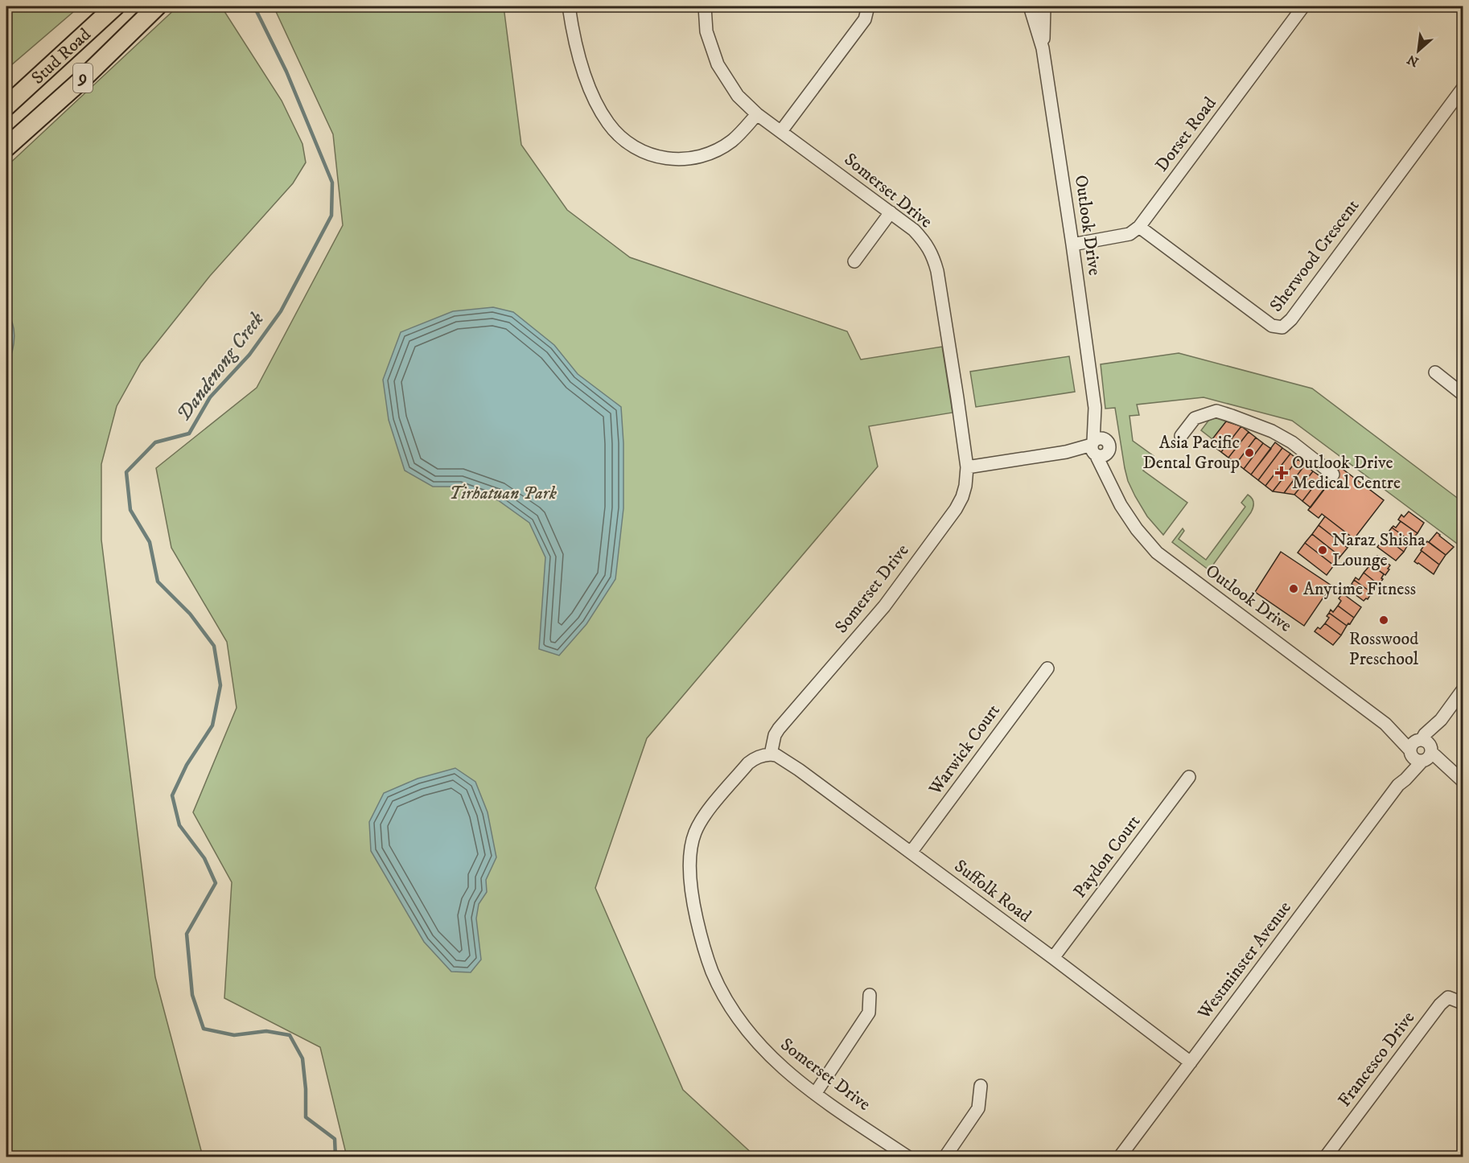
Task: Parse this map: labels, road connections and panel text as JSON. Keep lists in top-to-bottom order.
{
  "streets": {
    "highway": ["Stud Road", "9"],
    "street": [
      "Dorset Road",
      "Somerset Drive",
      "Outlook Drive",
      "Sherwood Crescent",
      "Warwick Court",
      "Paydon Court",
      "Suffolk Road",
      "Westminster Avenue",
      "Francesco Drive"
    ]
  },
  "crossings": [
    ["Dorset Road", "Outlook Drive"],
    ["Dorset Road", "Sherwood Crescent"],
    ["Somerset Drive", "Suffolk Road"],
    ["Outlook Drive", "Westminster Avenue"],
    ["Warwick Court", "Suffolk Road"],
    ["Paydon Court", "Suffolk Road"],
    ["Suffolk Road", "Westminster Avenue"]
  ],
  "water": ["Dandenong Creek"],
  "parks": ["Tirhatuan Park"],
  "places": {
    "other": [
      "Asia Pacific Dental Group",
      "Naraz Shisha Lounge",
      "Anytime Fitness",
      "Rosswood Preschool"
    ],
    "health": ["Outlook Drive Medical Centre"]
  },
  "north": "bottom left"
}
